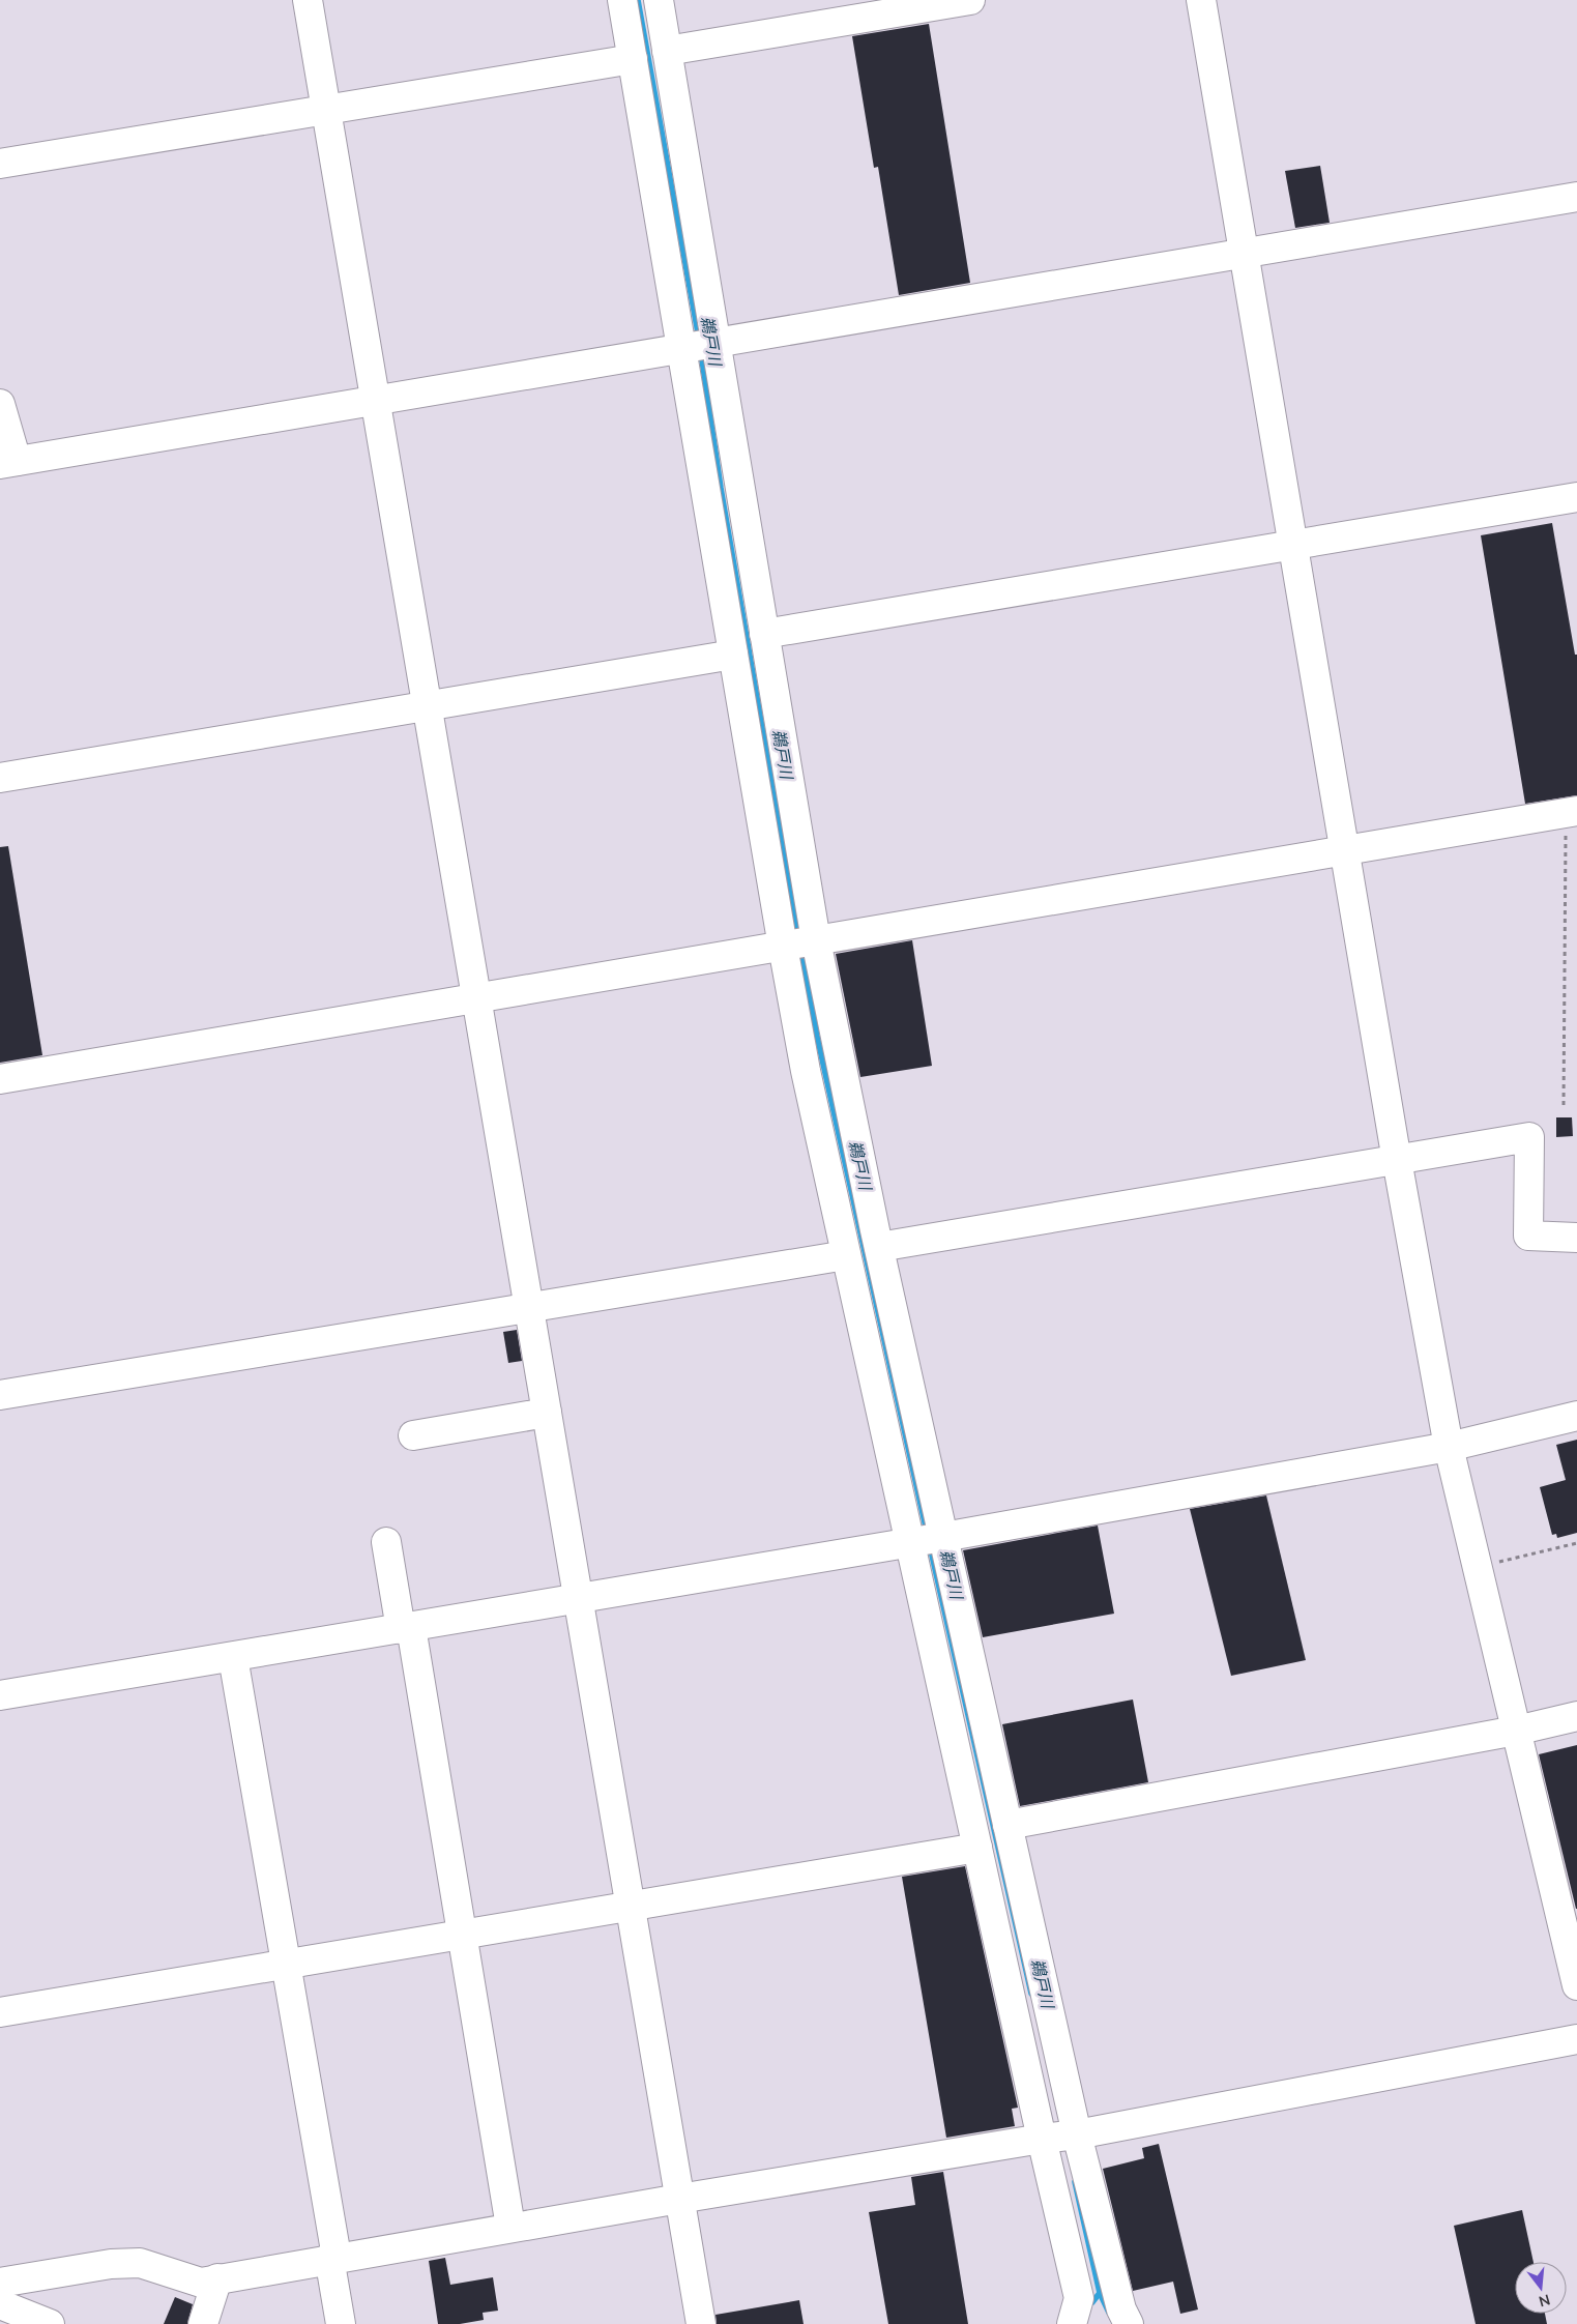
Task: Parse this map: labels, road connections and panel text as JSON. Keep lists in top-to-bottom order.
{
  "water": ["鵜戸川"],
  "north": "bottom"
}
